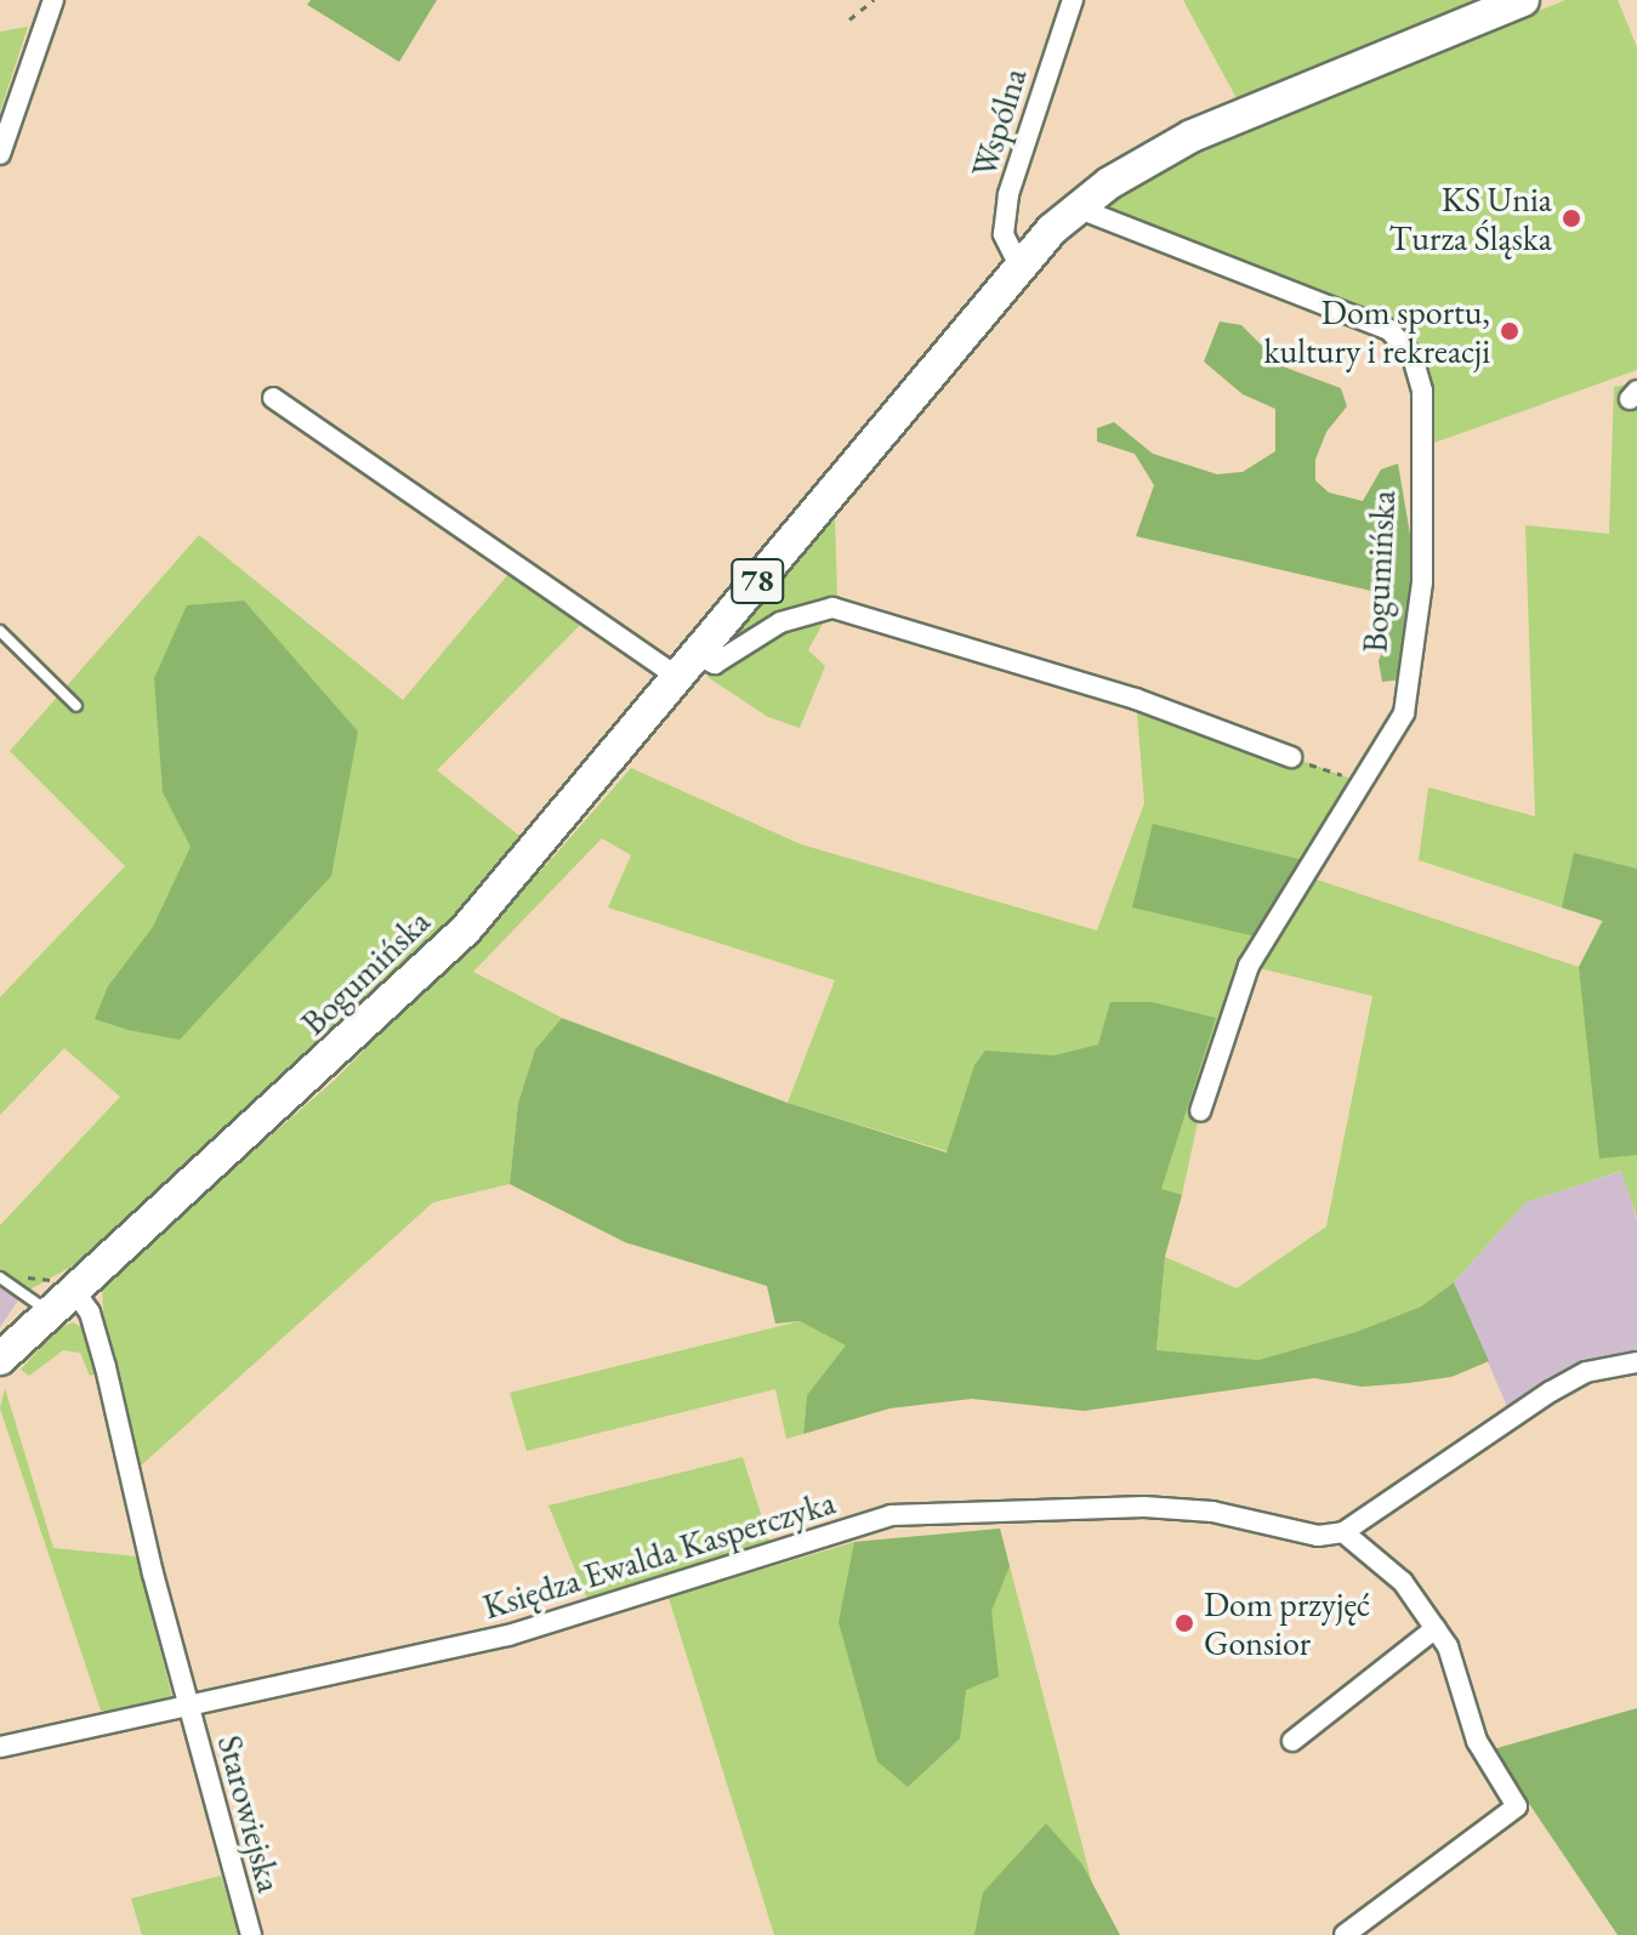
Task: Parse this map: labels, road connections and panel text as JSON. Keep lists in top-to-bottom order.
{
  "streets": {
    "main road": ["Bogumińska", "78"],
    "street": ["Wspólna", "Księdza Ewalda Kasperczyka", "Starowiejska"]
  },
  "crossings": [
    ["Wspólna", "Bogumińska"],
    ["Księdza Ewalda Kasperczyka", "Starowiejska"]
  ],
  "places": ["KS Unia Turza Śląska", "Dom sportu, kultury i rekreacji", "Dom przyjęć Gonsior"]
}
